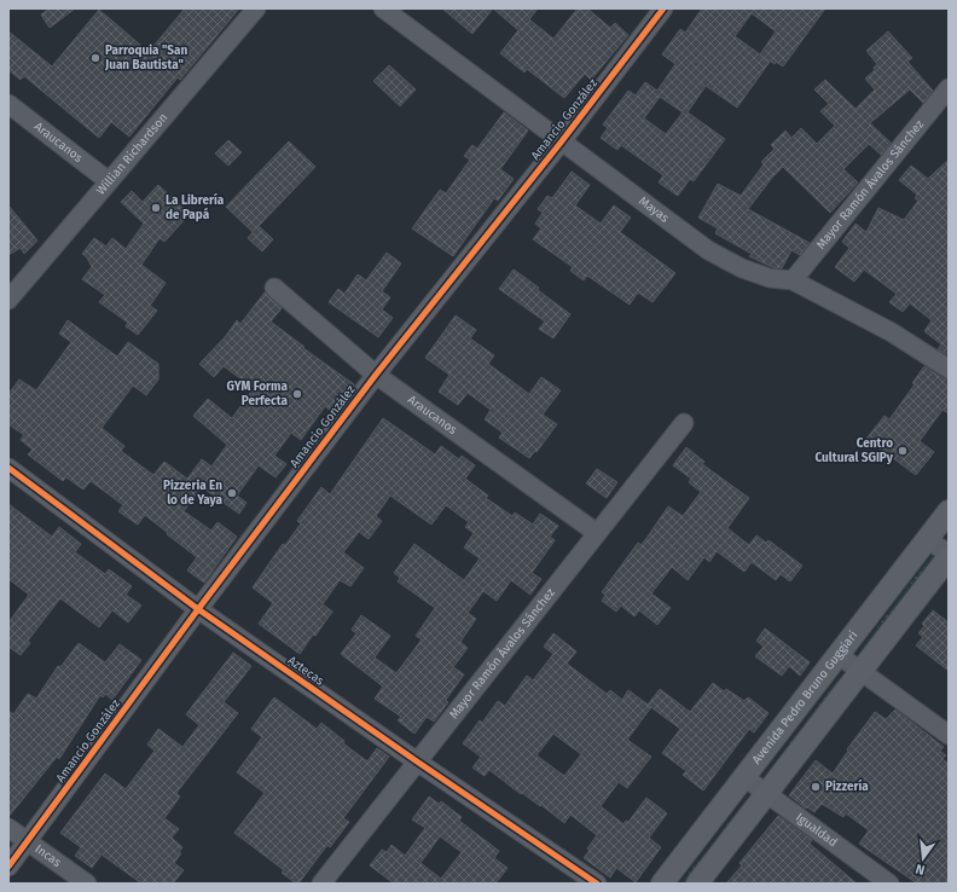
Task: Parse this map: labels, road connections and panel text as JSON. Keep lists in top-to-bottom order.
{
  "streets": {
    "main road": ["Avenida Pedro Bruno Guggiari"],
    "street": [
      "Amancio González",
      "Araucanos",
      "Willian Richardson",
      "Mayor Ramón Ávalos Sánchez",
      "Mayas",
      "Aztecas",
      "Igualdad",
      "Incas"
    ]
  },
  "crossings": [
    ["Amancio González", "Araucanos"],
    ["Amancio González", "Mayas"],
    ["Amancio González", "Aztecas"],
    ["Amancio González", "Incas"],
    ["Araucanos", "Willian Richardson"],
    ["Araucanos", "Mayor Ramón Ávalos Sánchez"],
    ["Mayor Ramón Ávalos Sánchez", "Mayas"],
    ["Mayor Ramón Ávalos Sánchez", "Aztecas"],
    ["Avenida Pedro Bruno Guggiari", "Igualdad"]
  ],
  "places": [
    "Parroquia \"San Juan Bautista\"",
    "La Librería de Papá",
    "GYM Forma Perfecta",
    "Centro Cultural SGIPy",
    "Pizzeria En lo de Yaya",
    "Pizzería"
  ],
  "north": "bottom"
}
